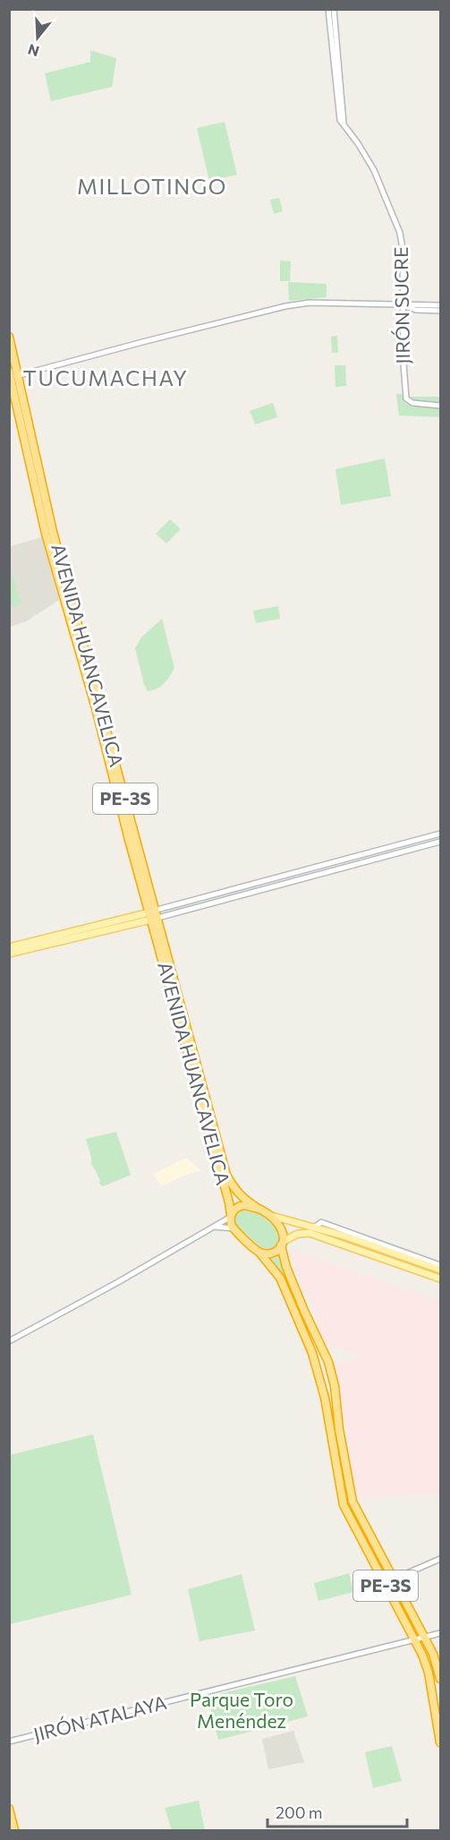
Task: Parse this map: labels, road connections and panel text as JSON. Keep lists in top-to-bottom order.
{
  "streets": {
    "highway": ["AVENIDA HUANCAVELICA", "PE-3S"],
    "street": ["JIRÓN SUCRE", "JIRÓN ATALAYA"]
  },
  "crossings": [
    ["AVENIDA HUANCAVELICA", "PE-3S"],
    ["PE-3S", "JIRÓN ATALAYA"]
  ],
  "districts": ["MILLOTINGO", "TUCUMACHAY"],
  "parks": ["Parque Toro Menéndez"],
  "scale_bar": "200 m",
  "north": "bottom"
}
